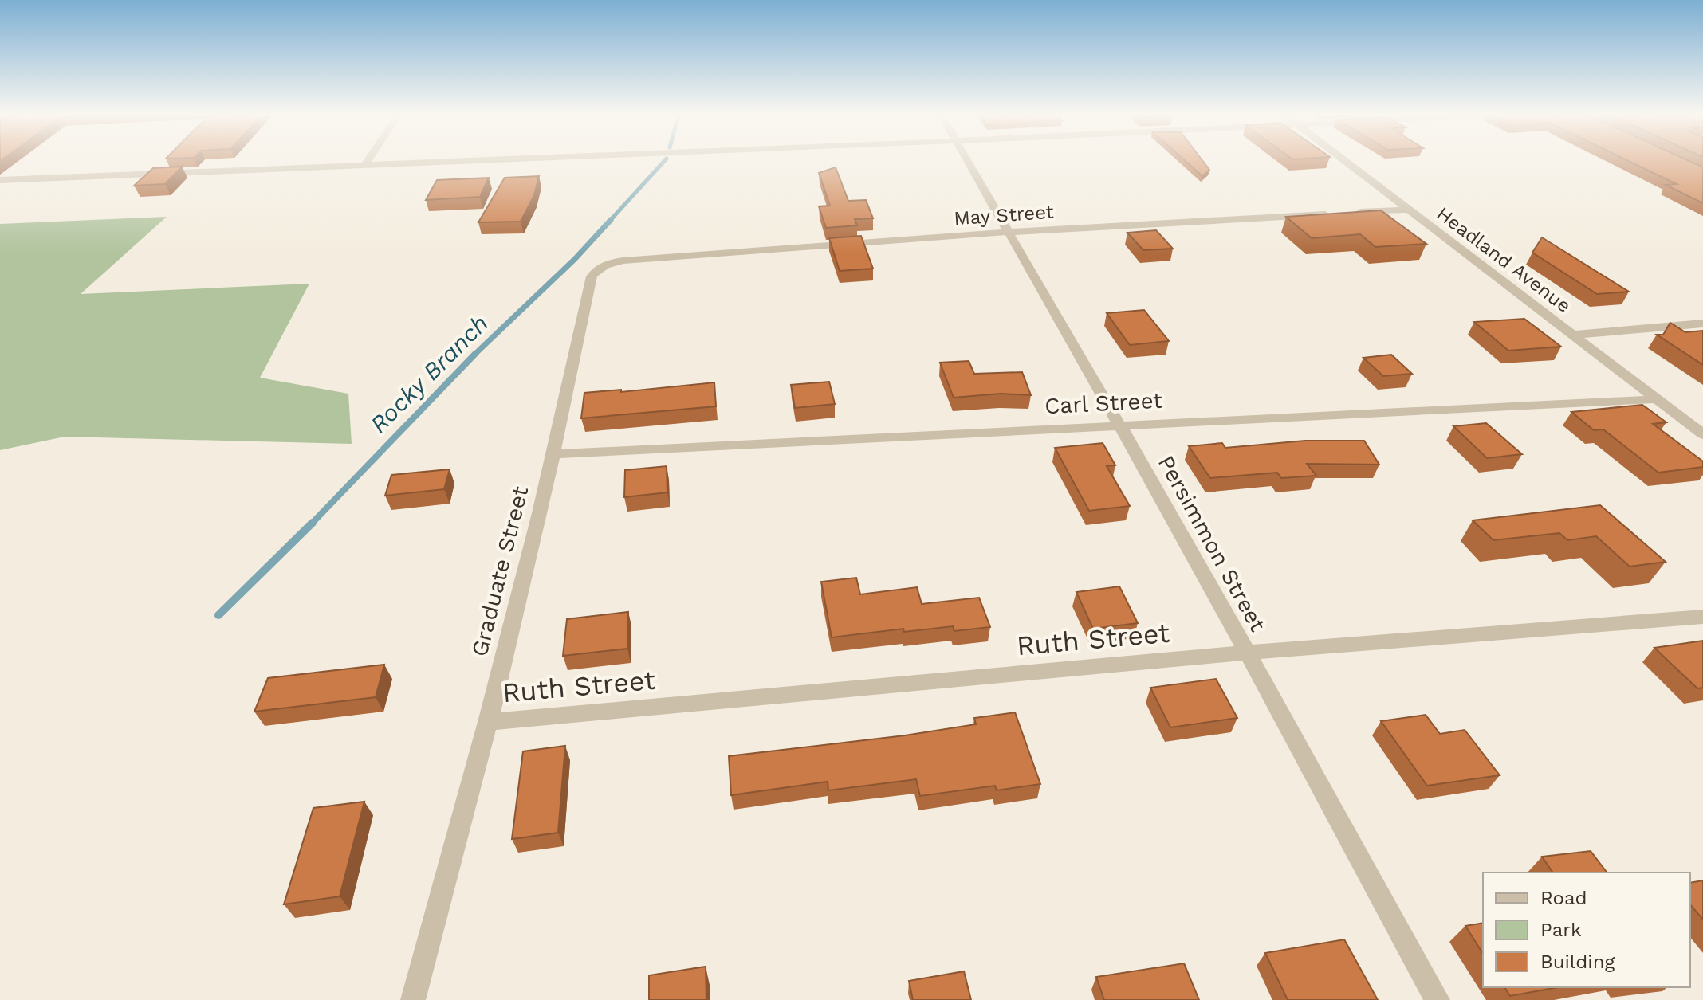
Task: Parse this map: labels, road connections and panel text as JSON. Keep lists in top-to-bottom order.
{
  "streets": {
    "street": [
      "May Street",
      "Headland Avenue",
      "Carl Street",
      "Persimmon Street",
      "Graduate Street",
      "Ruth Street"
    ]
  },
  "crossings": [
    ["May Street", "Persimmon Street"],
    ["May Street", "Graduate Street"],
    ["Headland Avenue", "Carl Street"],
    ["Carl Street", "Persimmon Street"],
    ["Carl Street", "Graduate Street"],
    ["Persimmon Street", "Ruth Street"],
    ["Graduate Street", "Ruth Street"]
  ],
  "water": ["Rocky Branch"],
  "legend": ["Road", "Park", "Building"]
}
